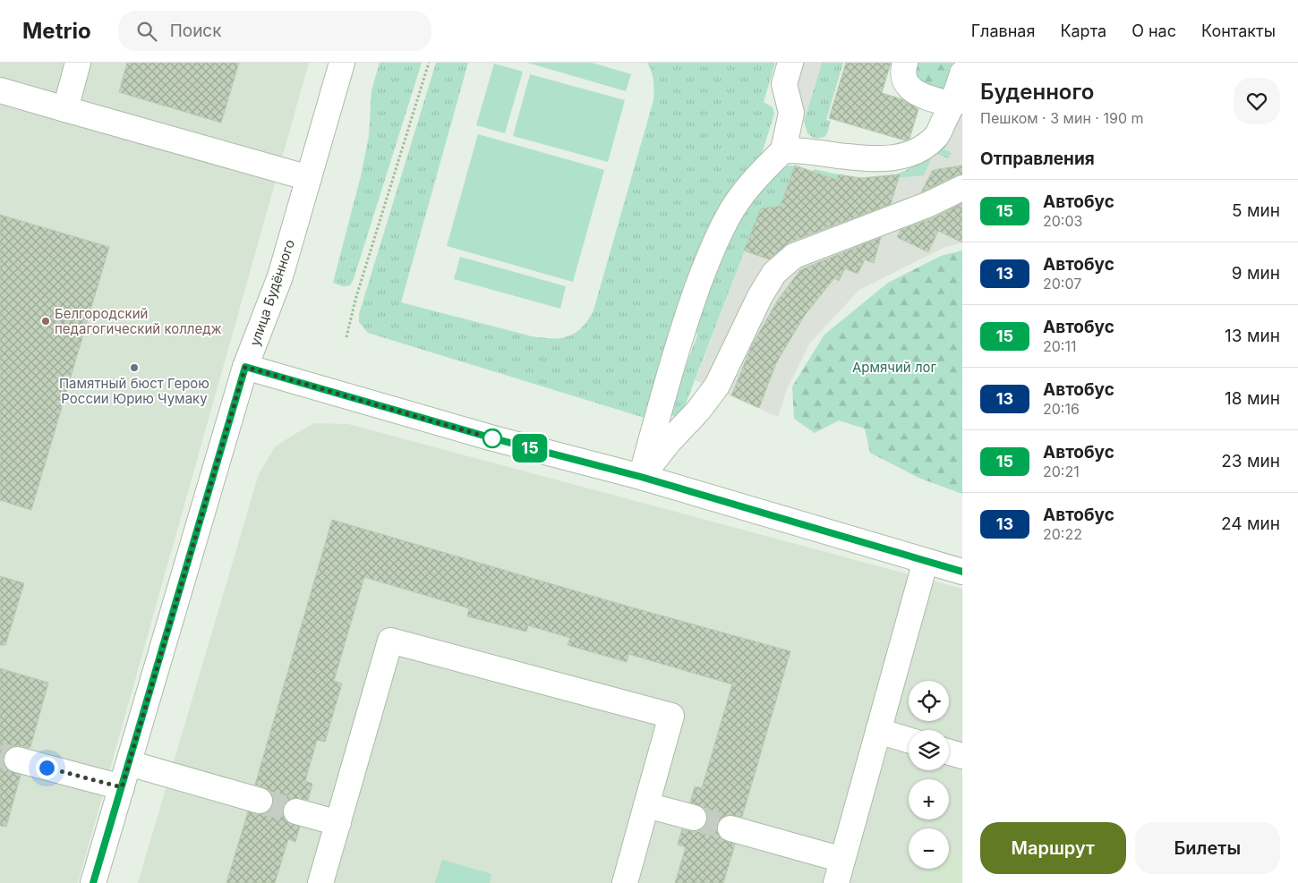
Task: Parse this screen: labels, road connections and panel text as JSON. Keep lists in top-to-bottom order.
{
  "streets": {
    "street": ["улица Будённого"]
  },
  "parks": ["Армячий лог"],
  "places": ["Белгородский педагогический колледж", "Памятный бюст Герою России Юрию Чумаку"],
  "lines": ["bus line 15"],
  "page": {
    "header": "Metrio",
    "search": "Поиск",
    "nav": [
      "Главная",
      "Карта",
      "О нас",
      "Контакты"
    ],
    "on_map": "15",
    "heading": [
      ["Буденного", "Пешком · 3 мин · 190 m"],
      "Отправления"
    ],
    "list": [
      {
        "mark": "15",
        "name": "Автобус",
        "note": "20:03",
        "value": "5 мин"
      },
      {
        "mark": "13",
        "name": "Автобус",
        "note": "20:07",
        "value": "9 мин"
      },
      {
        "mark": "15",
        "name": "Автобус",
        "note": "20:11",
        "value": "13 мин"
      },
      {
        "mark": "13",
        "name": "Автобус",
        "note": "20:16",
        "value": "18 мин"
      },
      {
        "mark": "15",
        "name": "Автобус",
        "note": "20:21",
        "value": "23 мин"
      },
      {
        "mark": "13",
        "name": "Автобус",
        "note": "20:22",
        "value": "24 мин"
      }
    ],
    "map_buttons": ["+", "−"],
    "buttons": ["Маршрут", "Билеты"]
  }
}
